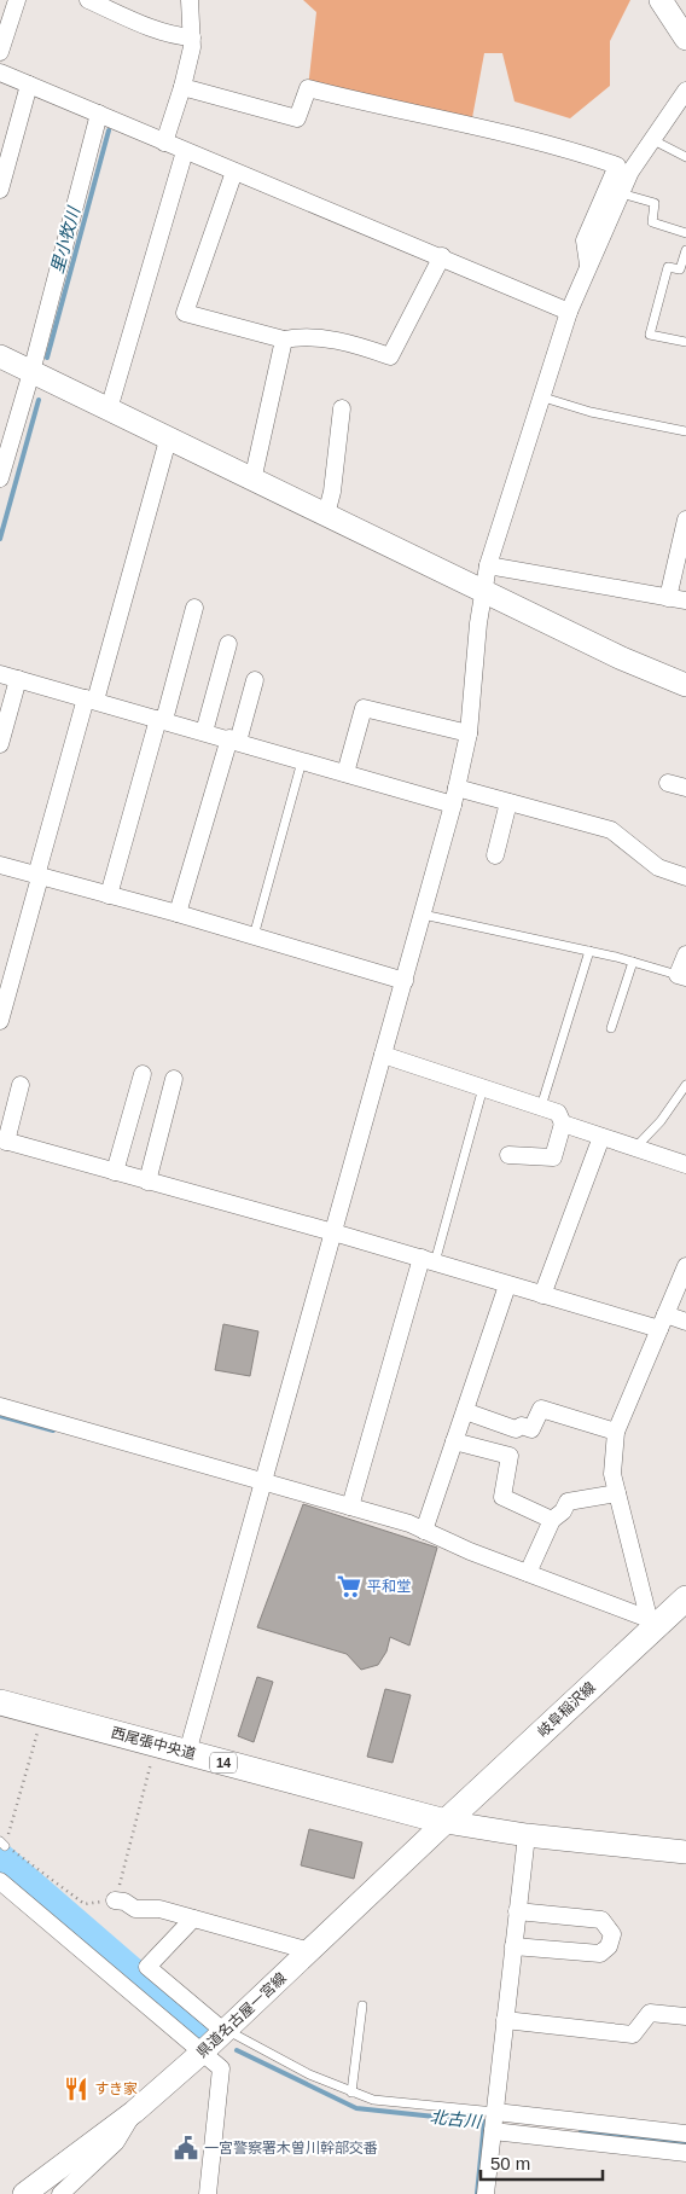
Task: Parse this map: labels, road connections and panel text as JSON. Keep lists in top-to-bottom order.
{
  "streets": {
    "main road": ["岐阜稲沢線", "西尾張中央道", "14"],
    "street": ["県道名古屋一宮線"]
  },
  "crossings": [
    ["岐阜稲沢線", "西尾張中央道"],
    ["岐阜稲沢線", "14"],
    ["岐阜稲沢線", "県道名古屋一宮線"],
    ["西尾張中央道", "14"],
    ["西尾張中央道", "県道名古屋一宮線"],
    ["14", "県道名古屋一宮線"]
  ],
  "water": ["里小牧川", "北古川"],
  "places": {
    "supermarket": ["平和堂"],
    "restaurant": ["すき家"],
    "public building": ["一宮警察署木曽川幹部交番"]
  },
  "scale_bar": "50 m"
}
